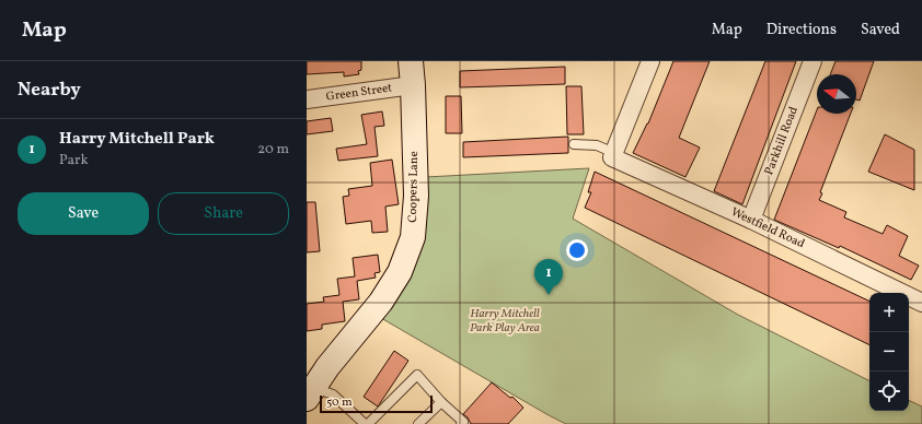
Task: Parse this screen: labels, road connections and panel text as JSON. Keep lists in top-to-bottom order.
{
  "streets": {
    "street": [
      "Green Street",
      "Parkhill Road",
      "Coopers Lane",
      "Westfield Road"
    ]
  },
  "crossings": [
    ["Green Street", "Coopers Lane"],
    ["Parkhill Road", "Westfield Road"]
  ],
  "parks": ["Harry Mitchell Park Play Area"],
  "scale_bar": "50 m",
  "north": "left",
  "page": {
    "header": "Map",
    "nav": ["Map", "Directions", "Saved"],
    "heading": "Nearby",
    "list": [
      {
        "mark": "1",
        "name": "Harry Mitchell Park",
        "note": "Park",
        "value": "20 m"
      }
    ],
    "buttons": ["Save", "Share"],
    "pins": "1",
    "map_buttons": ["+", "−"],
    "scale": "50 m"
  }
}
